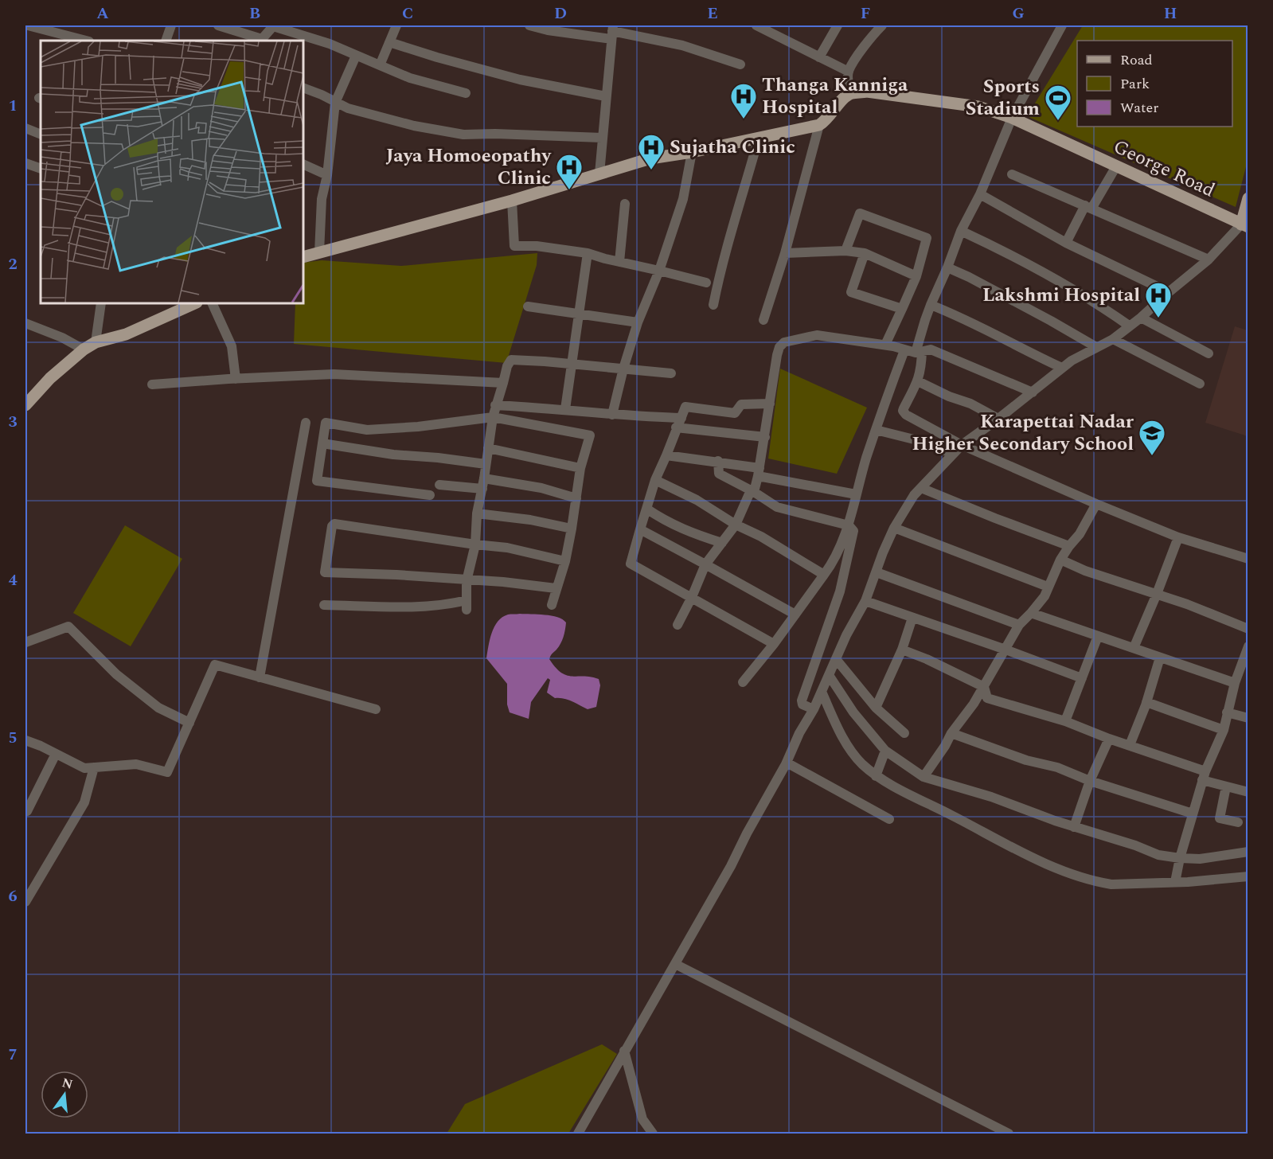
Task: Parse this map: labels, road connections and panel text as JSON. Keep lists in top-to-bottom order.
{
  "streets": {
    "main road": ["George Road"]
  },
  "places": {
    "hospital": [
      "Thanga Kanniga Hospital",
      "Sujatha Clinic",
      "Jaya Homoeopathy Clinic",
      "Lakshmi Hospital"
    ],
    "sports": ["Sports Stadium"],
    "school or university": ["Karapettai Nadar Higher Secondary School"]
  },
  "legend": ["Road", "Park", "Water"],
  "north": "top",
  "grid": {
    "columns": [
      "A",
      "B",
      "C",
      "D",
      "E",
      "F",
      "G",
      "H"
    ],
    "rows": [
      "1",
      "2",
      "3",
      "4",
      "5",
      "6",
      "7"
    ]
  }
}
